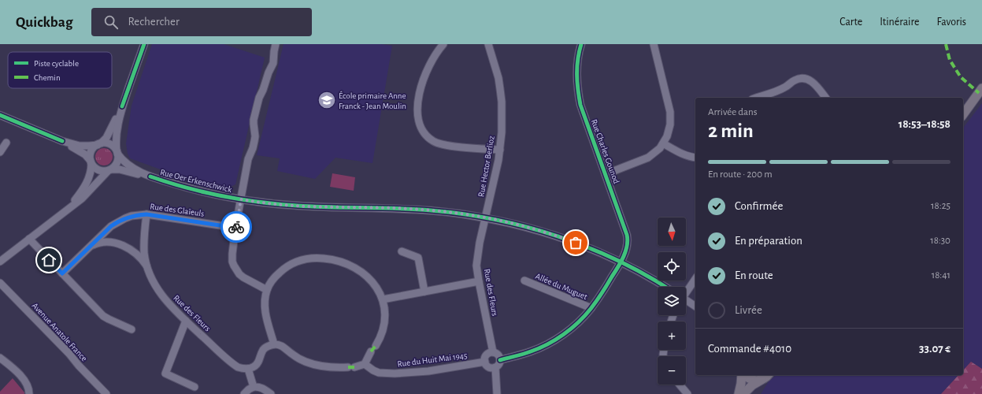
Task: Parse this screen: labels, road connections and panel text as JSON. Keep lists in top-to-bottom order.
{
  "streets": {
    "street": [
      "Rue Charles Gounod",
      "Rue Hector Berlioz",
      "Rue Oer Erkenschwick",
      "Rue des Glaïeuls",
      "Allée du Muguet",
      "Rue des Fleurs",
      "Avenue Anatole France",
      "Rue du Huit Mai 1945"
    ]
  },
  "crossings": [
    ["Rue Charles Gounod", "Rue Oer Erkenschwick"],
    ["Rue Charles Gounod", "Allée du Muguet"],
    ["Rue Charles Gounod", "Rue des Fleurs"],
    ["Rue Charles Gounod", "Rue du Huit Mai 1945"],
    ["Rue Hector Berlioz", "Rue Oer Erkenschwick"],
    ["Rue Hector Berlioz", "Rue des Fleurs"],
    ["Rue Oer Erkenschwick", "Rue des Fleurs"],
    ["Rue des Glaïeuls", "Rue des Fleurs"],
    ["Rue des Fleurs", "Rue du Huit Mai 1945"]
  ],
  "places": {
    "school or university": ["École primaire Anne Franck - Jean Moulin"]
  },
  "legend": ["Piste cyclable", "Chemin"],
  "north": "bottom",
  "page": {
    "header": "Quickbag",
    "search": "Rechercher",
    "nav": ["Carte", "Itinéraire", "Favoris"],
    "heading": ["2 min", "Arrivée dans", "18:53–18:58"],
    "panel": ["Commande #4010", "33.07 €"],
    "bar": "En route · 200 m",
    "list": [
      ["Confirmée", "18:25"],
      ["En préparation", "18:30"],
      ["En route", "18:41"],
      "Livrée"
    ],
    "map_buttons": ["+", "−"]
  }
}
